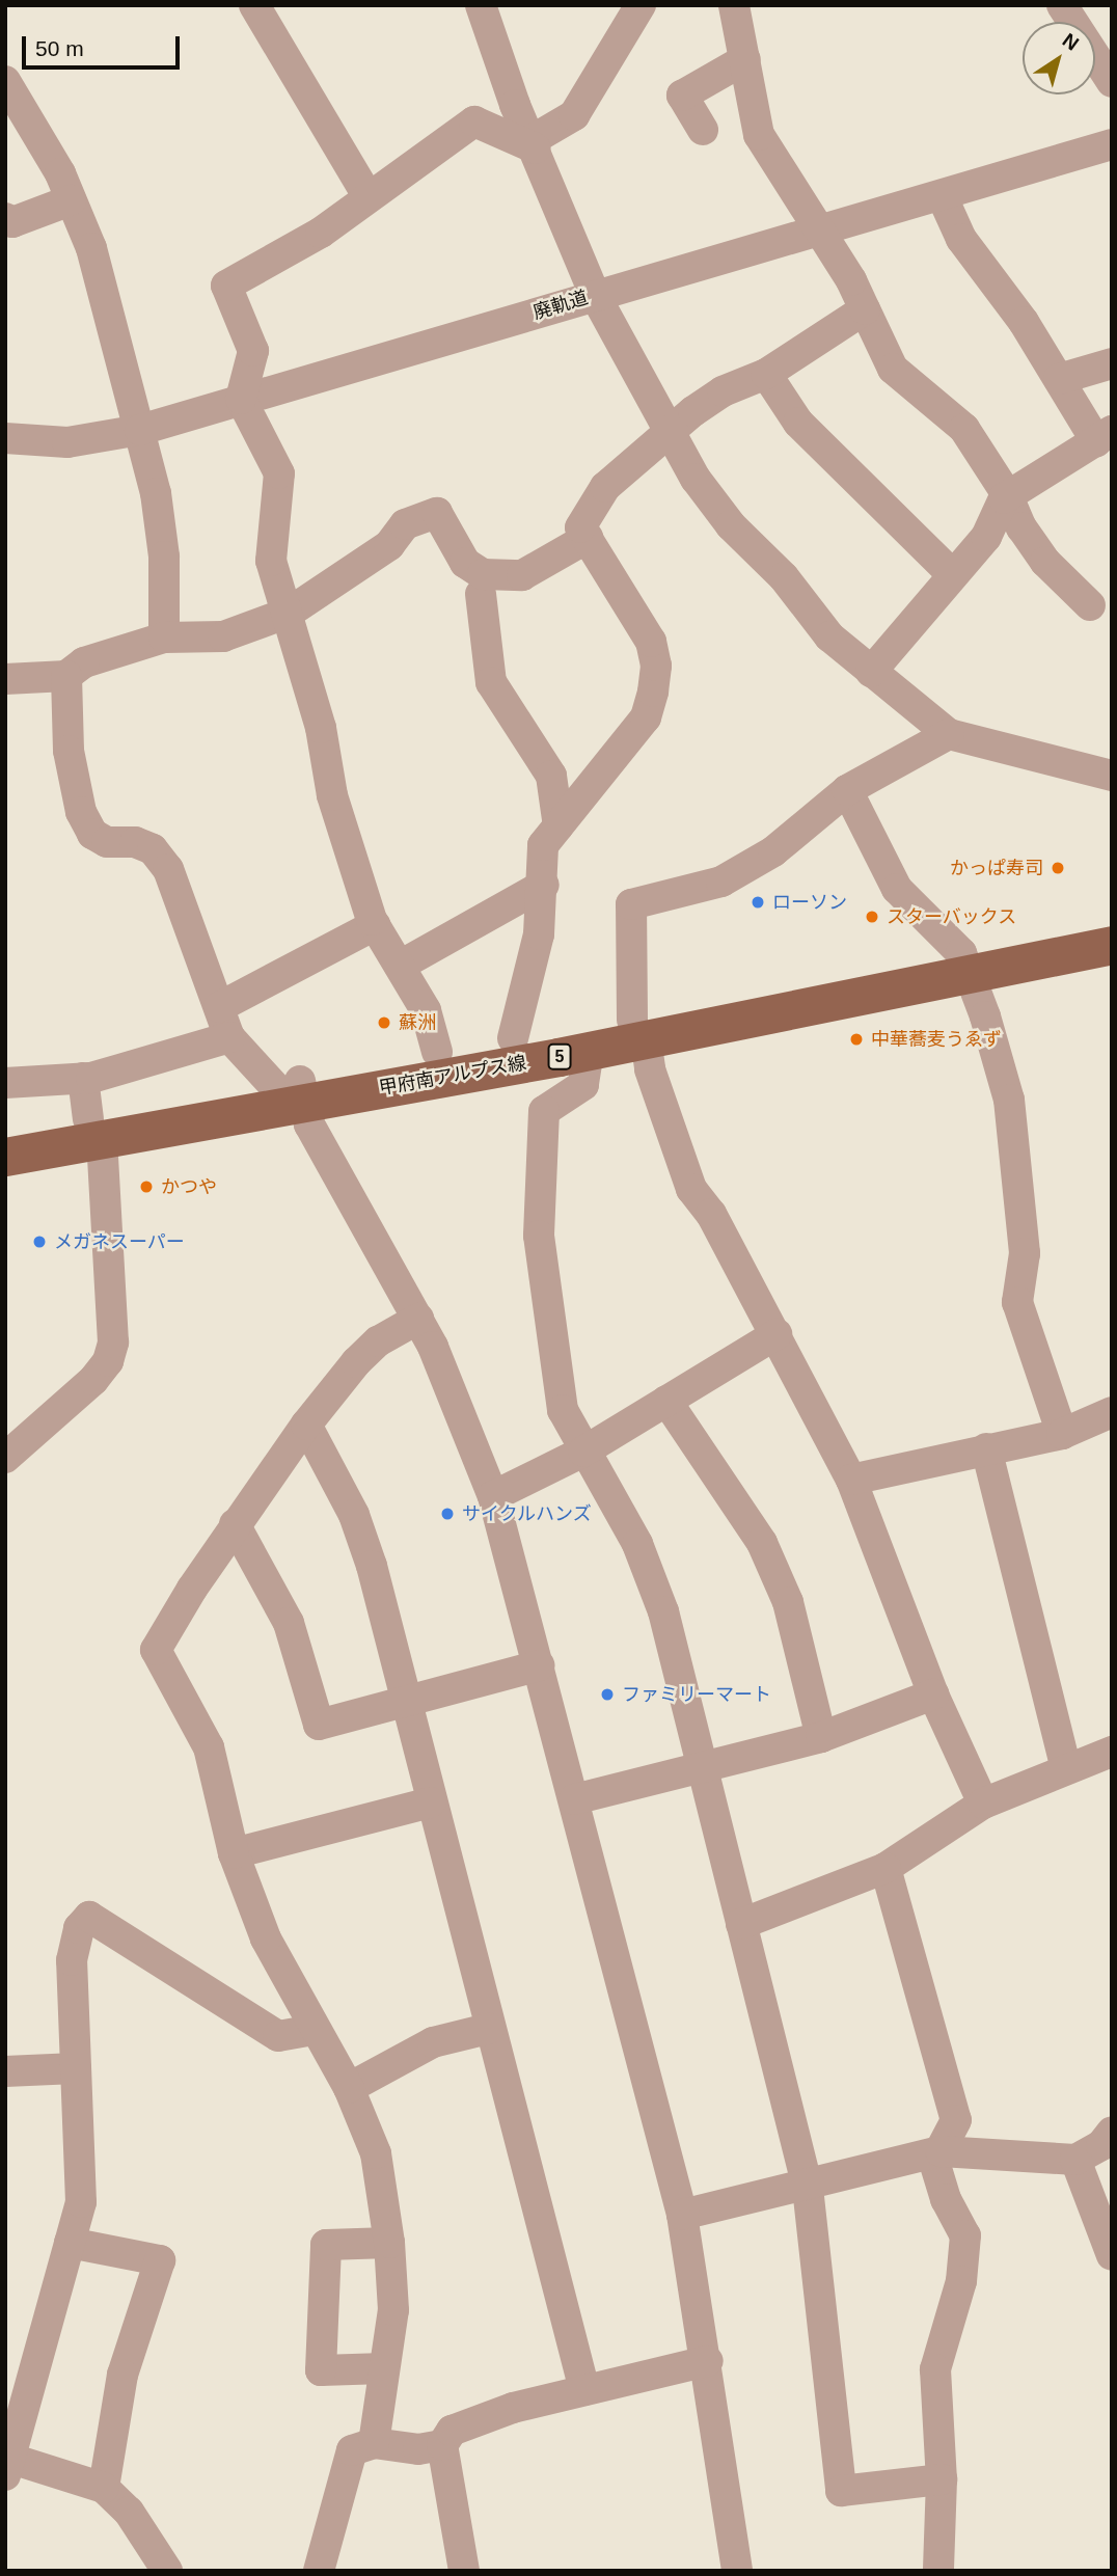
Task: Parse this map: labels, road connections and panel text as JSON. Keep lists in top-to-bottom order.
{
  "streets": {
    "main road": ["5", "甲府南アルプス線"],
    "street": ["廃軌道"]
  },
  "places": [
    "かっぱ寿司",
    "ローソン",
    "スターバックス",
    "蘇洲",
    "中華蕎麦うゑず",
    "かつや",
    "メガネスーパー",
    "サイクルハンズ",
    "ファミリーマート"
  ],
  "scale_bar": "50 m",
  "north": "top right"
}
